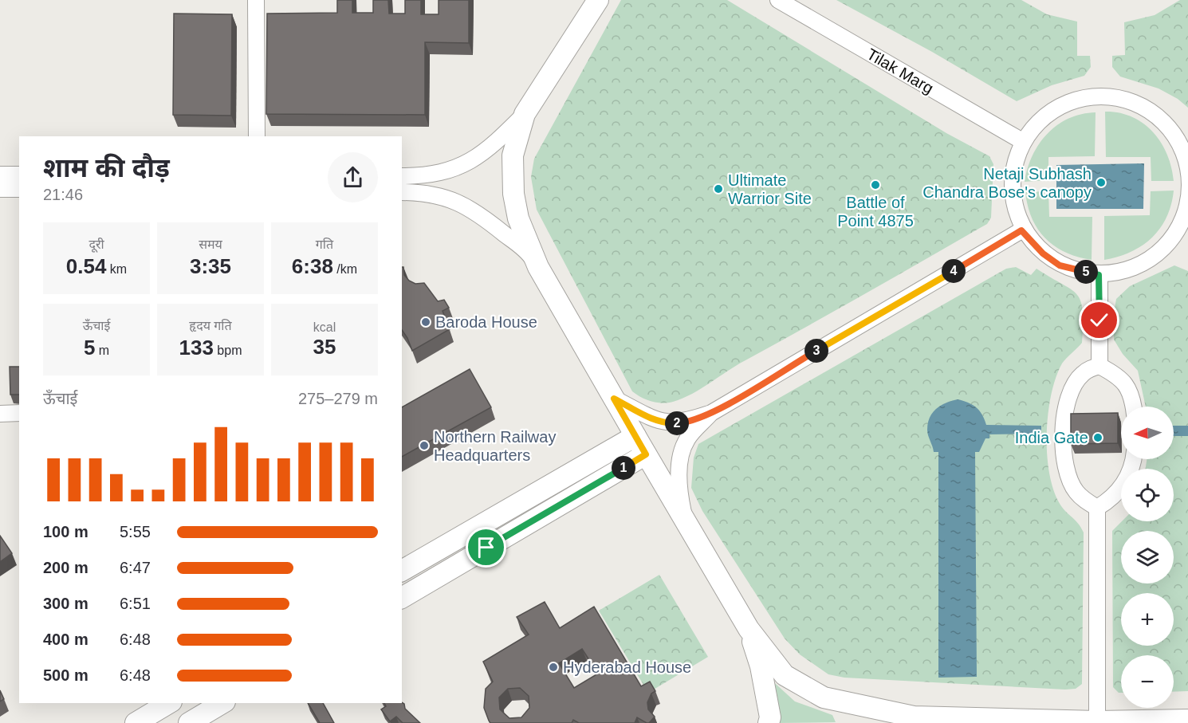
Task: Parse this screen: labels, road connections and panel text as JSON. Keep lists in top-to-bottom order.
{
  "streets": {
    "street": ["Tilak Marg"]
  },
  "places": [
    "Netaji Subhash Chandra Bose's canopy",
    "Battle of Point 4875",
    "Ultimate Warrior Site",
    "Baroda House",
    "India Gate",
    "Northern Railway Headquarters",
    "Hyderabad House"
  ],
  "north": "left",
  "page": {
    "heading": ["शाम की दौड़", "21:46"],
    "stats": [
      ["दूरी", "0.54 km"],
      ["समय", "3:35"],
      ["गति", "6:38 /km"],
      ["ऊँचाई", "5 m"],
      ["हृदय गति", "133 bpm"],
      ["kcal", "35"]
    ],
    "pins": [
      "4",
      "5",
      "3",
      "2",
      "1"
    ],
    "chart": ["ऊँचाई", "275–279 m"],
    "map_buttons": ["+", "−"],
    "list": [
      {
        "name": "100 m",
        "note": "5:55"
      },
      {
        "name": "200 m",
        "note": "6:47"
      },
      {
        "name": "300 m",
        "note": "6:51"
      },
      {
        "name": "400 m",
        "note": "6:48"
      },
      {
        "name": "500 m",
        "note": "6:48"
      }
    ]
  }
}
